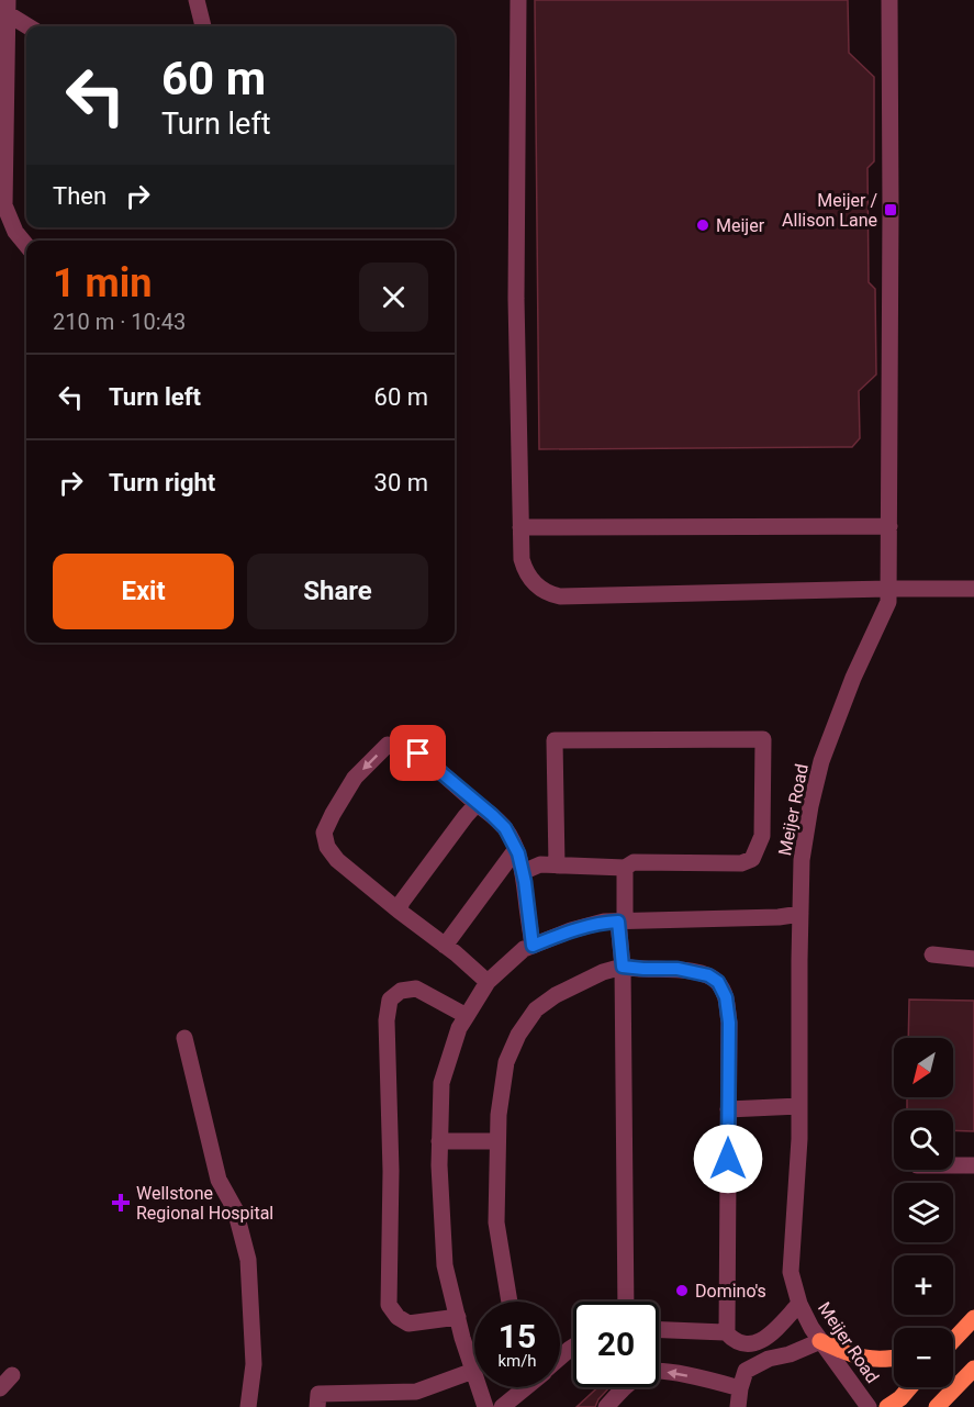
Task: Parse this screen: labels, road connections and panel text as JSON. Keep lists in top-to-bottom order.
{
  "streets": {
    "street": ["Meijer Road"]
  },
  "places": {
    "transit": ["Meijer / Allison Lane"],
    "other": ["Meijer", "Domino's"],
    "health": ["Wellstone Regional Hospital"]
  },
  "north": "bottom left",
  "page": {
    "turn": ["60 m", "Turn left"],
    "then": "Then",
    "heading": ["1 min", "210 m · 10:43"],
    "list": [
      {
        "name": "Turn left",
        "value": "60 m"
      },
      {
        "name": "Turn right",
        "value": "30 m"
      }
    ],
    "buttons": ["Exit", "Share"],
    "map_buttons": ["+", "−"],
    "speed": "15 km/h",
    "limit": "20"
  }
}
